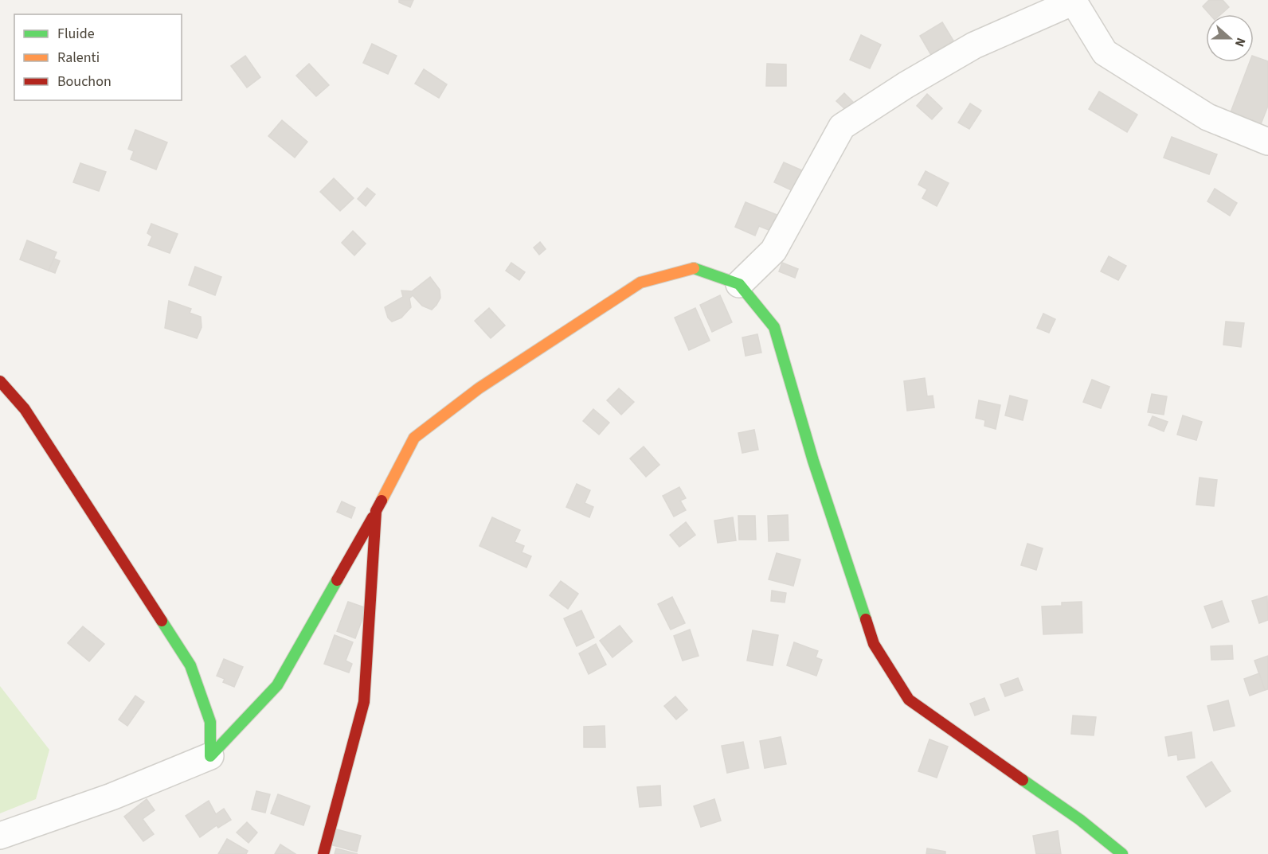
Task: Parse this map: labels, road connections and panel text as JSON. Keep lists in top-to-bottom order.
{
  "legend": ["Fluide", "Ralenti", "Bouchon"],
  "north": "right"
}
